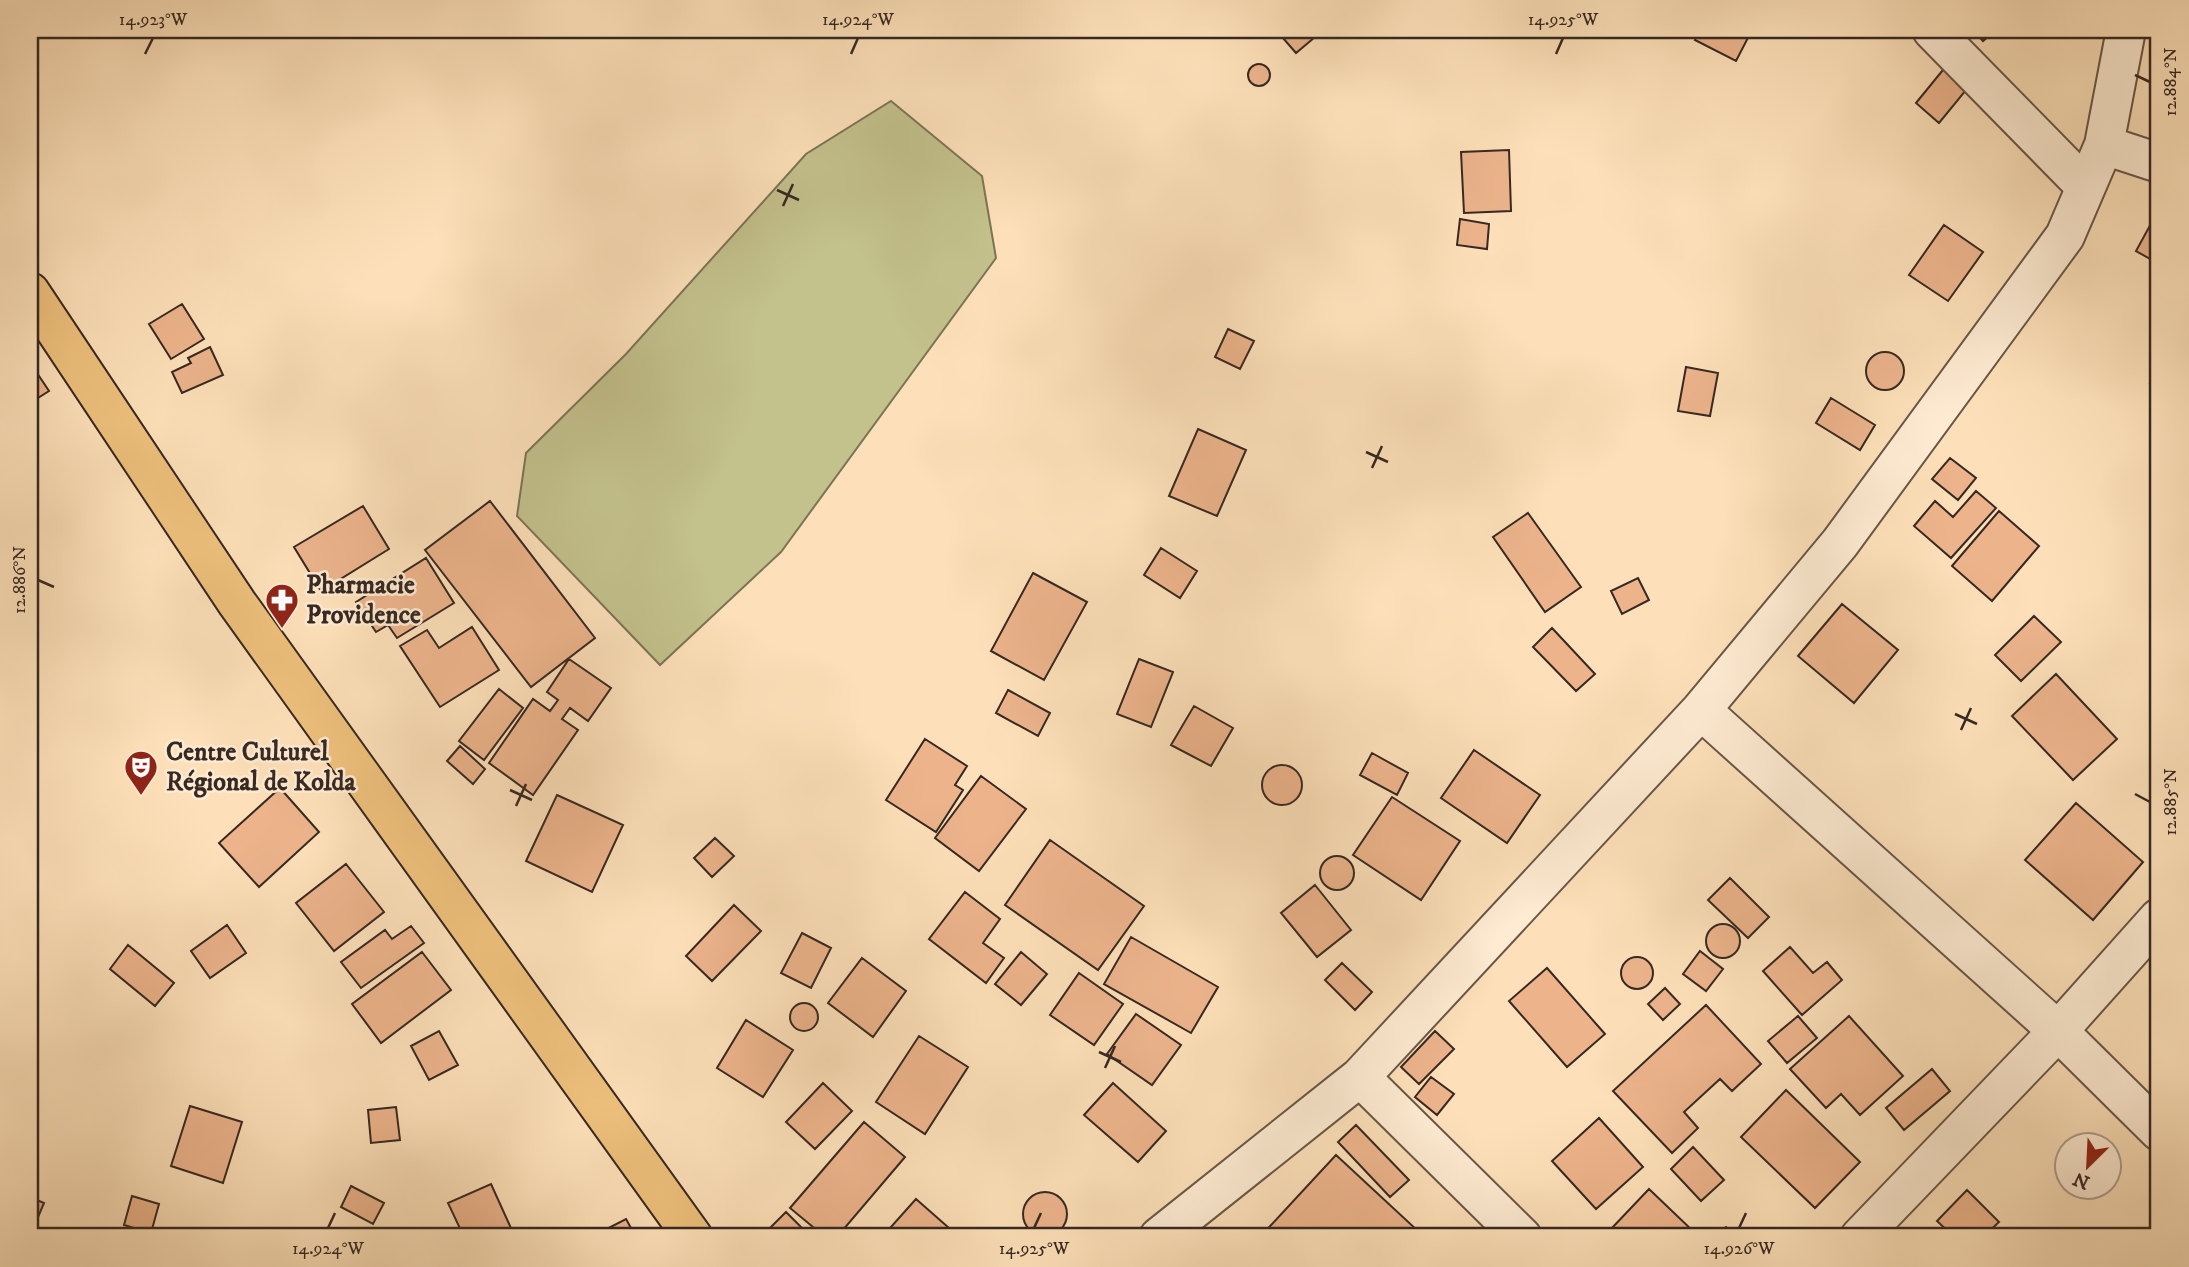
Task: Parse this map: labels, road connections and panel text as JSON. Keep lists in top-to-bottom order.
{
  "places": {
    "pharmacy": ["Pharmacie Providence"],
    "theatre": ["Centre Culturel Régional de Kolda"]
  },
  "north": "bottom left",
  "coordinates": [
    "14.923°W",
    "14.924°W",
    "14.925°W",
    "12.884°N",
    "12.886°N",
    "12.885°N",
    "14.926°W"
  ]
}
